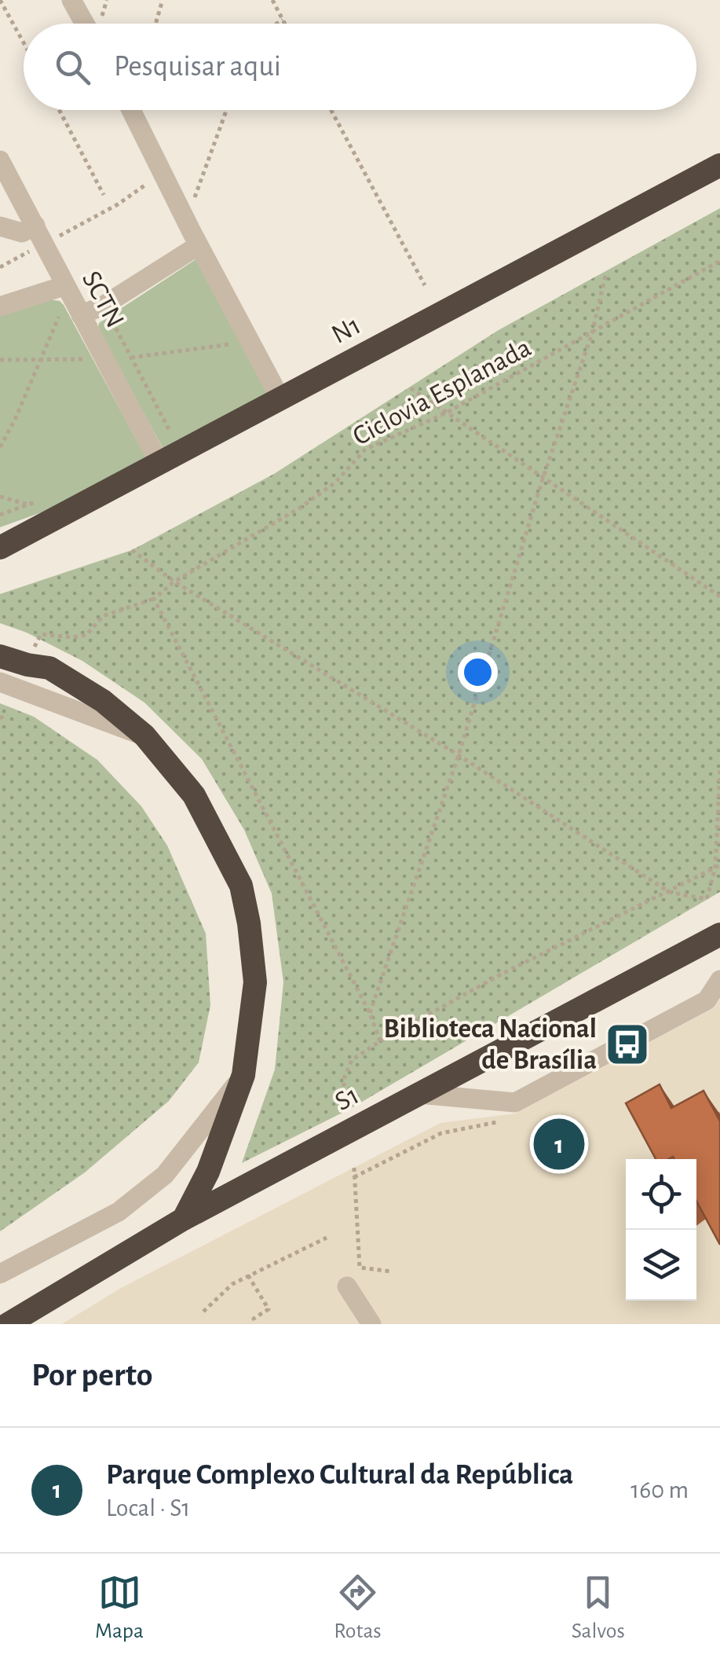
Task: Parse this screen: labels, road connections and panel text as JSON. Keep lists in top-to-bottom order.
{
  "streets": {
    "highway": ["N1", "S1"],
    "lane": ["SCTN"],
    "path": ["Ciclovia Esplanada"]
  },
  "crossings": [
    ["SCTN", "N1"]
  ],
  "places": {
    "bus stop": ["Biblioteca Nacional de Brasília"]
  },
  "page": {
    "search": "Pesquisar aqui",
    "pins": "1",
    "heading": "Por perto",
    "list": [
      {
        "mark": "1",
        "name": "Parque Complexo Cultural da República",
        "note": "Local · S1",
        "value": "160 m"
      }
    ],
    "nav": ["Mapa", "Rotas", "Salvos"]
  }
}
